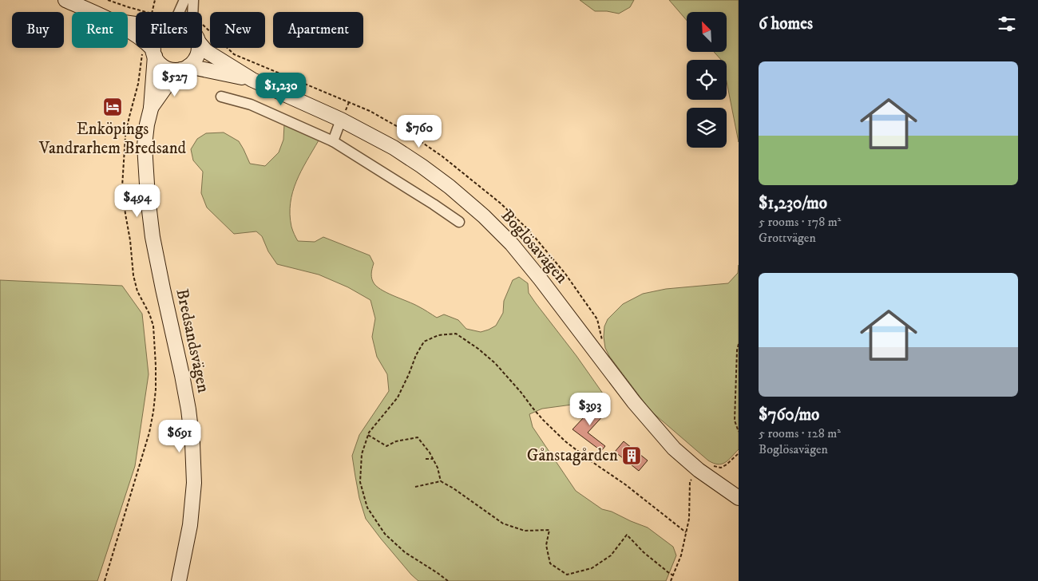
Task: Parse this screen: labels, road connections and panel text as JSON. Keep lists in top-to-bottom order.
{
  "streets": {
    "street": ["Boglösavägen", "Bredsandsvägen"]
  },
  "places": {
    "hotel": ["Enköpings Vandrarhem Bredsand"],
    "building": ["Gånstagården"]
  },
  "north": "top left",
  "page": {
    "heading": "6 homes",
    "chip": [
      "Buy",
      "Rent",
      "Filters",
      "New",
      "Apartment"
    ],
    "list": [
      {
        "name": "$1,230/mo",
        "note": "5 rooms · 178 m² · Grottvägen"
      },
      {
        "name": "$760/mo",
        "note": "5 rooms · 128 m² · Boglösavägen"
      }
    ],
    "price": [
      "$527",
      "$1,230",
      "$760",
      "$494",
      "$393",
      "$691"
    ]
  }
}
